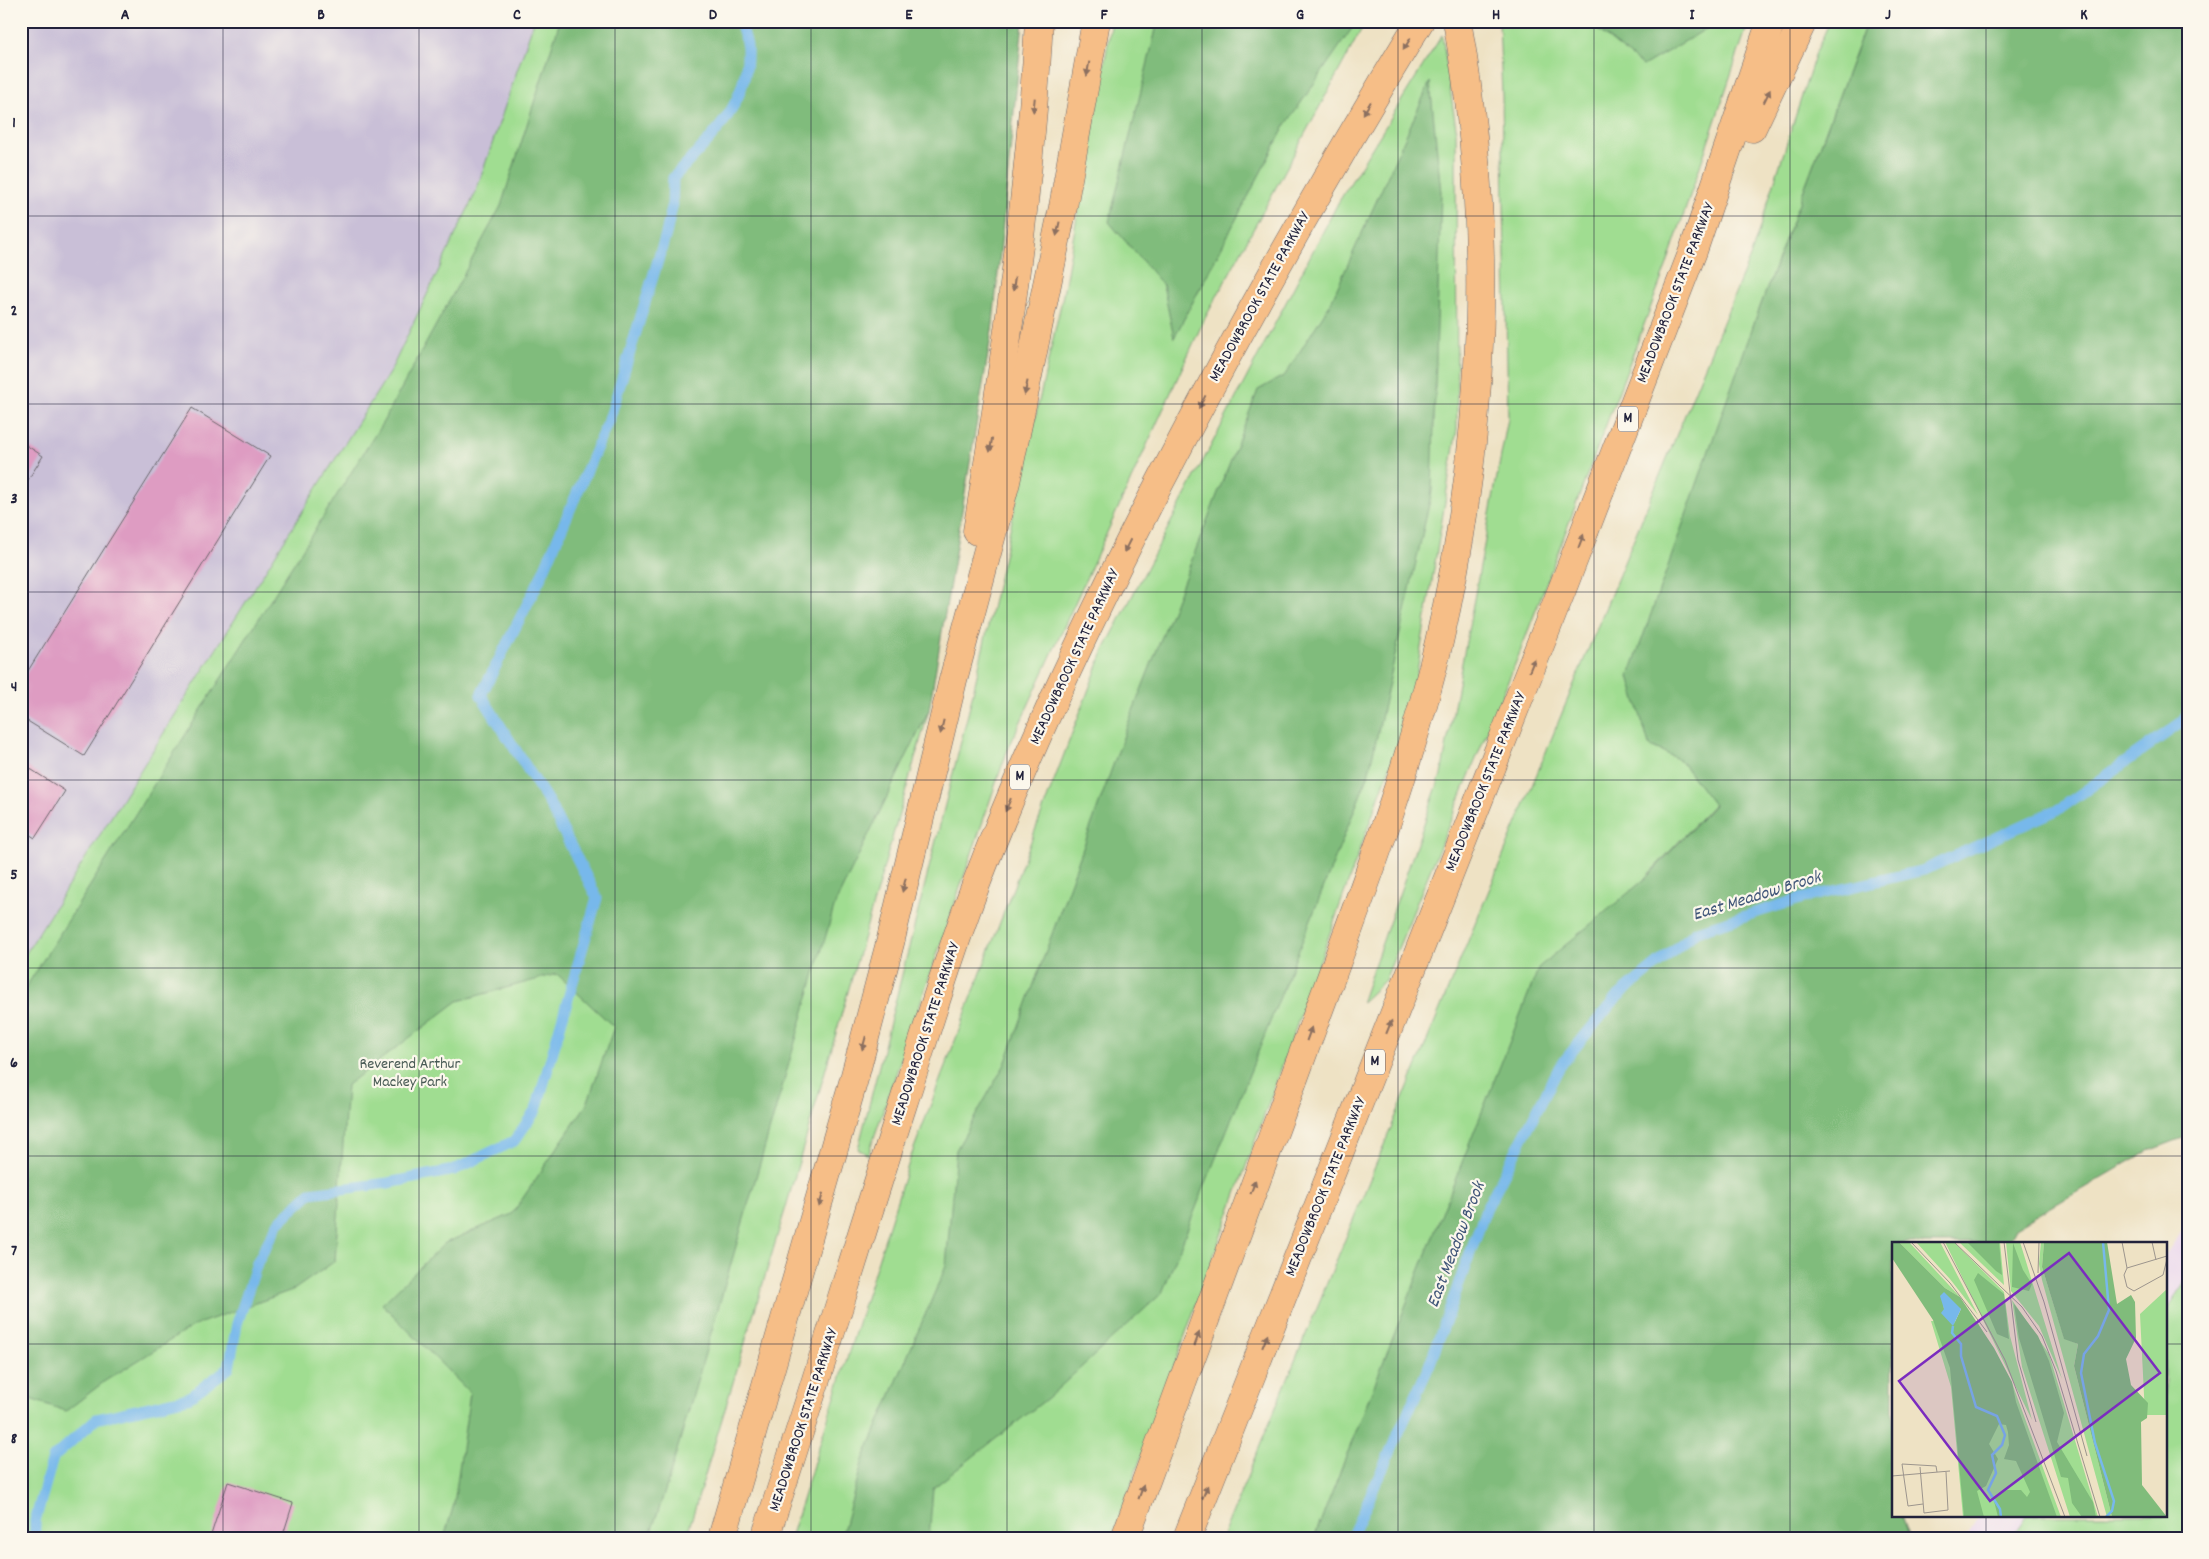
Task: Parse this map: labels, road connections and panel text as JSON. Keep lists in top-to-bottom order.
{
  "streets": {
    "highway": ["MEADOWBROOK STATE PARKWAY", "M"]
  },
  "water": ["East Meadow Brook"],
  "parks": ["Reverend Arthur Mackey Park"],
  "grid": {
    "columns": [
      "A",
      "B",
      "C",
      "D",
      "E",
      "F",
      "G",
      "H",
      "I",
      "J",
      "K"
    ],
    "rows": [
      "1",
      "2",
      "3",
      "4",
      "5",
      "6",
      "7",
      "8"
    ]
  }
}
